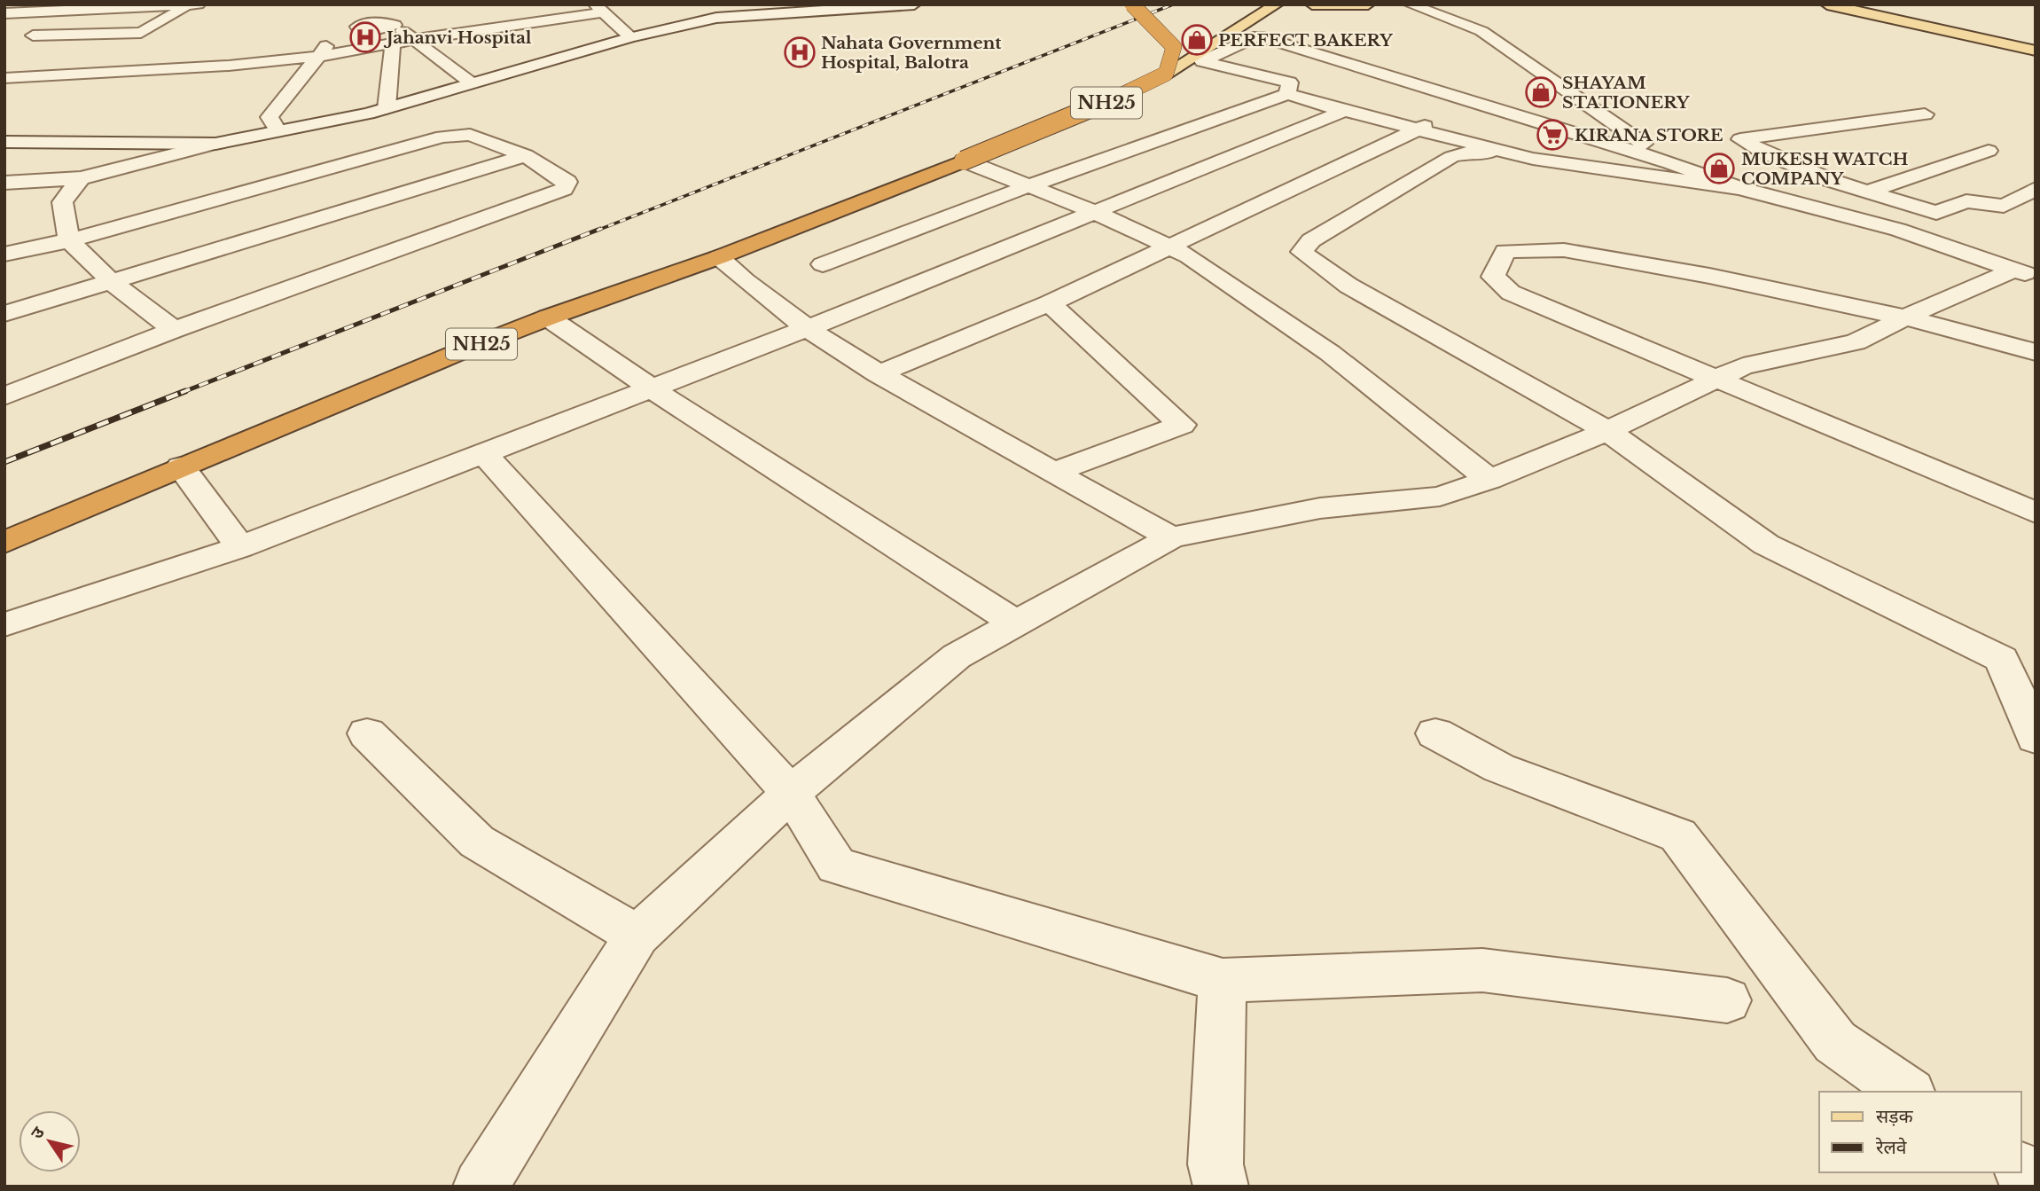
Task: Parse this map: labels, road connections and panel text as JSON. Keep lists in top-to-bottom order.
{
  "streets": {
    "highway": ["NH25"]
  },
  "places": {
    "hospital": ["Jahanvi Hospital", "Nahata Government Hospital, Balotra"],
    "shop": ["PERFECT BAKERY", "SHAYAM STATIONERY", "MUKESH WATCH COMPANY"],
    "supermarket": ["KIRANA STORE"]
  },
  "legend": ["सड़क", "रेलवे"],
  "north": "top left"
}
